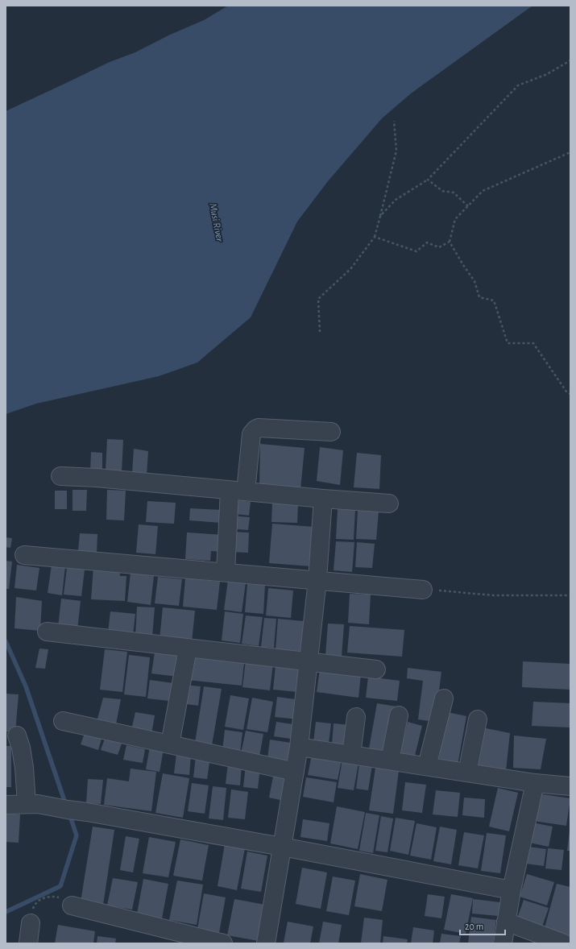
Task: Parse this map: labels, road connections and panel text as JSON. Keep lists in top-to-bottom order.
{
  "water": ["Musi River"],
  "scale_bar": "20 m"
}
